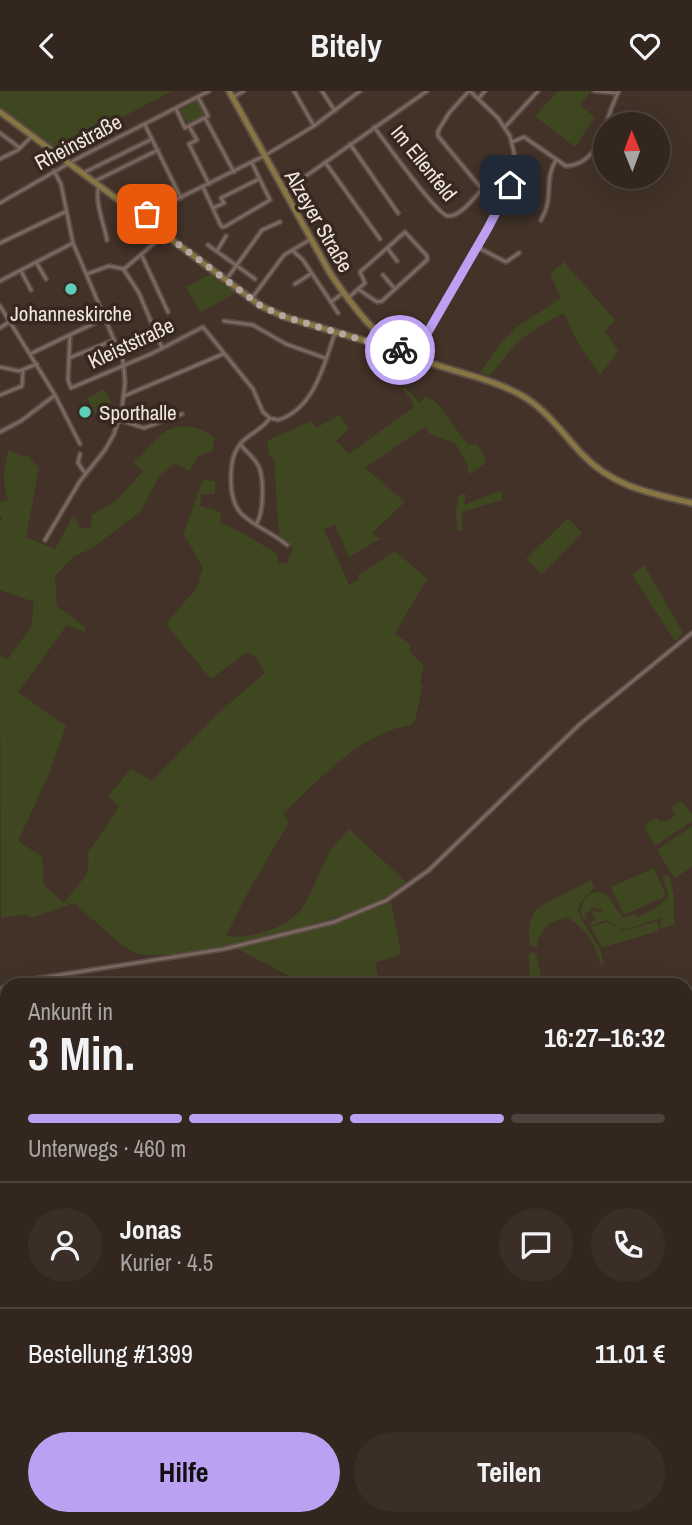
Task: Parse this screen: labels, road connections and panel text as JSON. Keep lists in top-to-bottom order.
{
  "streets": {
    "main road": ["Alzeyer Straße"],
    "street": ["Rheinstraße", "Im Ellenfeld", "Kleiststraße"]
  },
  "places": ["Johanneskirche", "Sporthalle"],
  "north": "top",
  "page": {
    "header": "Bitely",
    "heading": ["3 Min.", "Ankunft in", "16:27–16:32"],
    "panel": [
      "Jonas",
      "Kurier · 4.5",
      "Bestellung #1399",
      "11.01 €"
    ],
    "bar": "Unterwegs · 460 m",
    "buttons": ["Hilfe", "Teilen"]
  }
}
